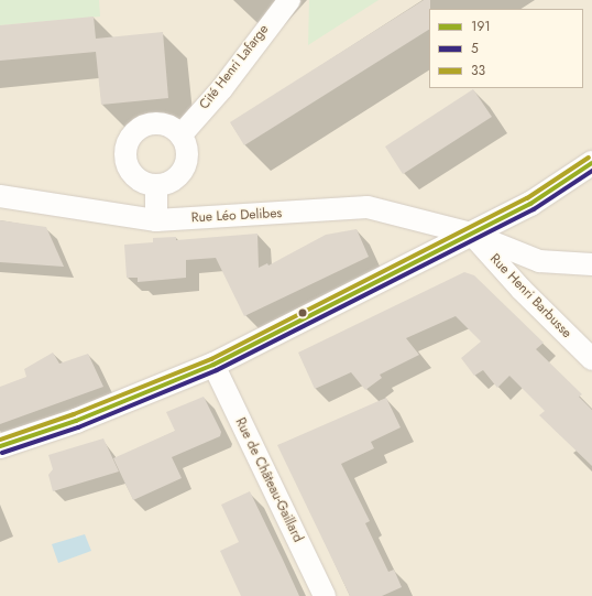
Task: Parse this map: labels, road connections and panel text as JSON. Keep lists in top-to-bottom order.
{
  "streets": {
    "street": [
      "Cité Henri Lafarge",
      "Rue Léo Delibes",
      "Rue Henri Barbusse",
      "Rue de Château-Gaillard"
    ]
  },
  "crossings": [
    ["Rue Léo Delibes", "Rue Henri Barbusse"]
  ],
  "lines": ["transit line 33", "transit line 191", "transit line 5"],
  "legend": ["191", "5", "33"]
}
